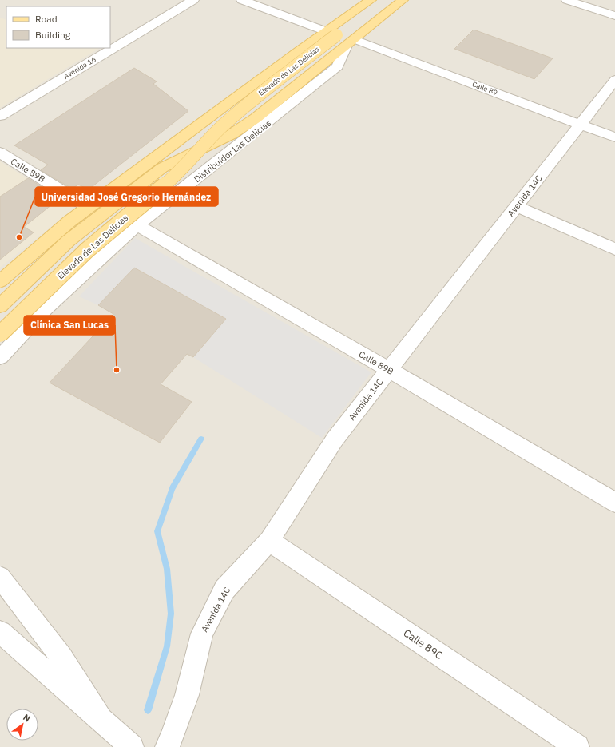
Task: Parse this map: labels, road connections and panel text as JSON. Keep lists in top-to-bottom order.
{
  "streets": {
    "main road": ["Elevado de Las Delicias"],
    "street": [
      "Avenida 16",
      "Calle 89",
      "Distribuidor Las Delicias",
      "Calle 89B",
      "Avenida 14C",
      "Calle 89C"
    ]
  },
  "crossings": [
    ["Elevado de Las Delicias", "Calle 89"],
    ["Elevado de Las Delicias", "Distribuidor Las Delicias"],
    ["Calle 89", "Distribuidor Las Delicias"],
    ["Calle 89", "Avenida 14C"],
    ["Distribuidor Las Delicias", "Calle 89B"],
    ["Calle 89B", "Avenida 14C"],
    ["Avenida 14C", "Calle 89C"]
  ],
  "places": ["Universidad José Gregorio Hernández", "Clínica San Lucas"],
  "legend": ["Road", "Building"],
  "north": "top right"
}
